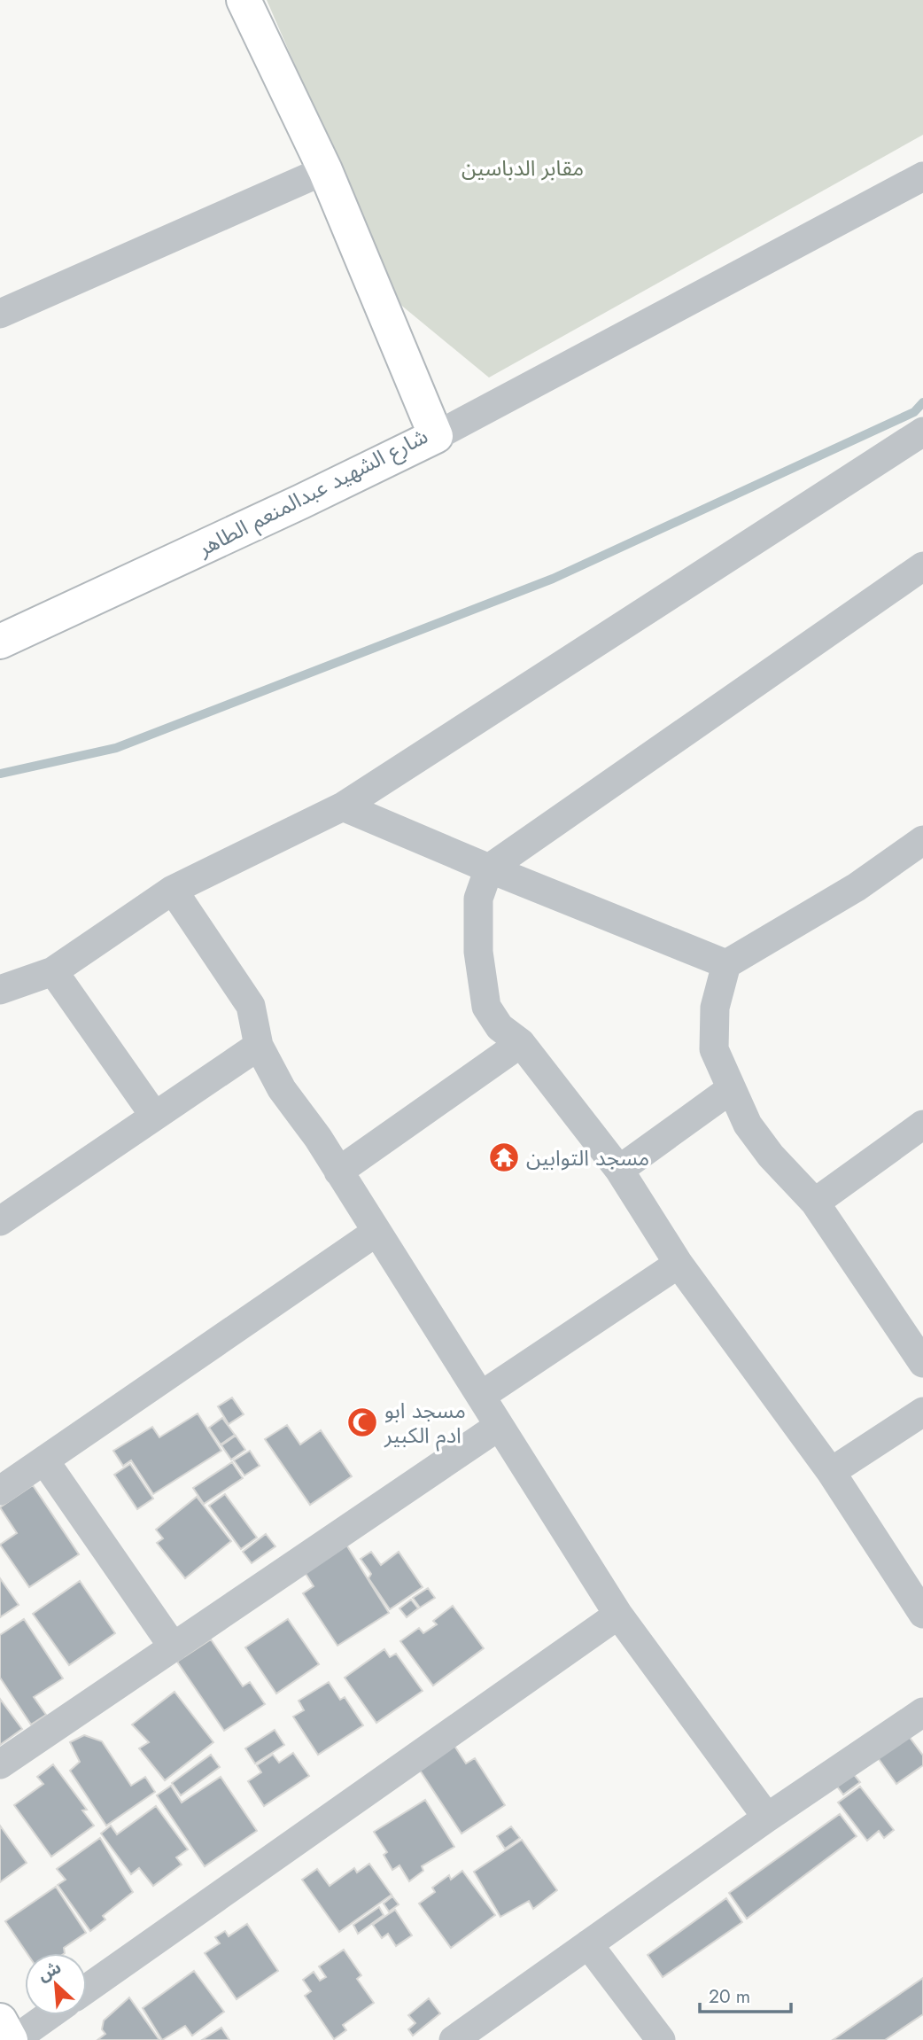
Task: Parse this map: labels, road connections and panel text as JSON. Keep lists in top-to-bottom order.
{
  "streets": {
    "street": ["شارع الشهيد عبدالمنعم الطاهر"]
  },
  "parks": ["مقابر الدباسين"],
  "places": {
    "temple": ["مسجد التوابين"],
    "mosque": ["مسجد ابو ادم الكبير"]
  },
  "scale_bar": "20 m",
  "north": "top left"
}
